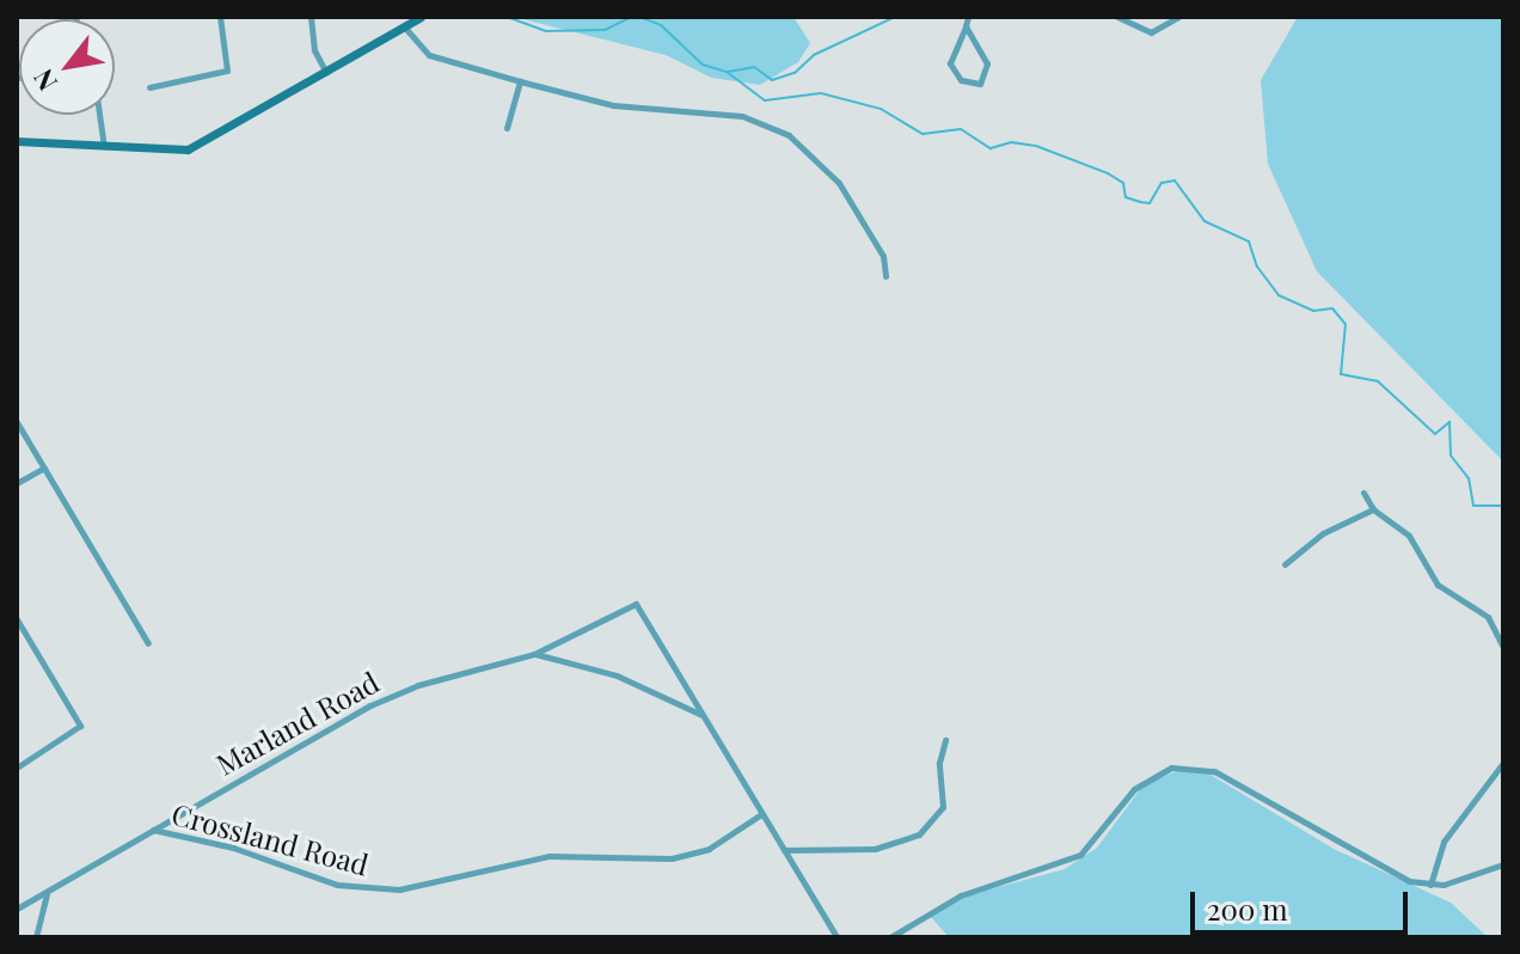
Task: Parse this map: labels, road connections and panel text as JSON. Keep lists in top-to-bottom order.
{
  "streets": {
    "street": ["Marland Road", "Crossland Road"]
  },
  "crossings": [
    ["Marland Road", "Crossland Road"]
  ],
  "scale_bar": "200 m",
  "north": "bottom left"
}
